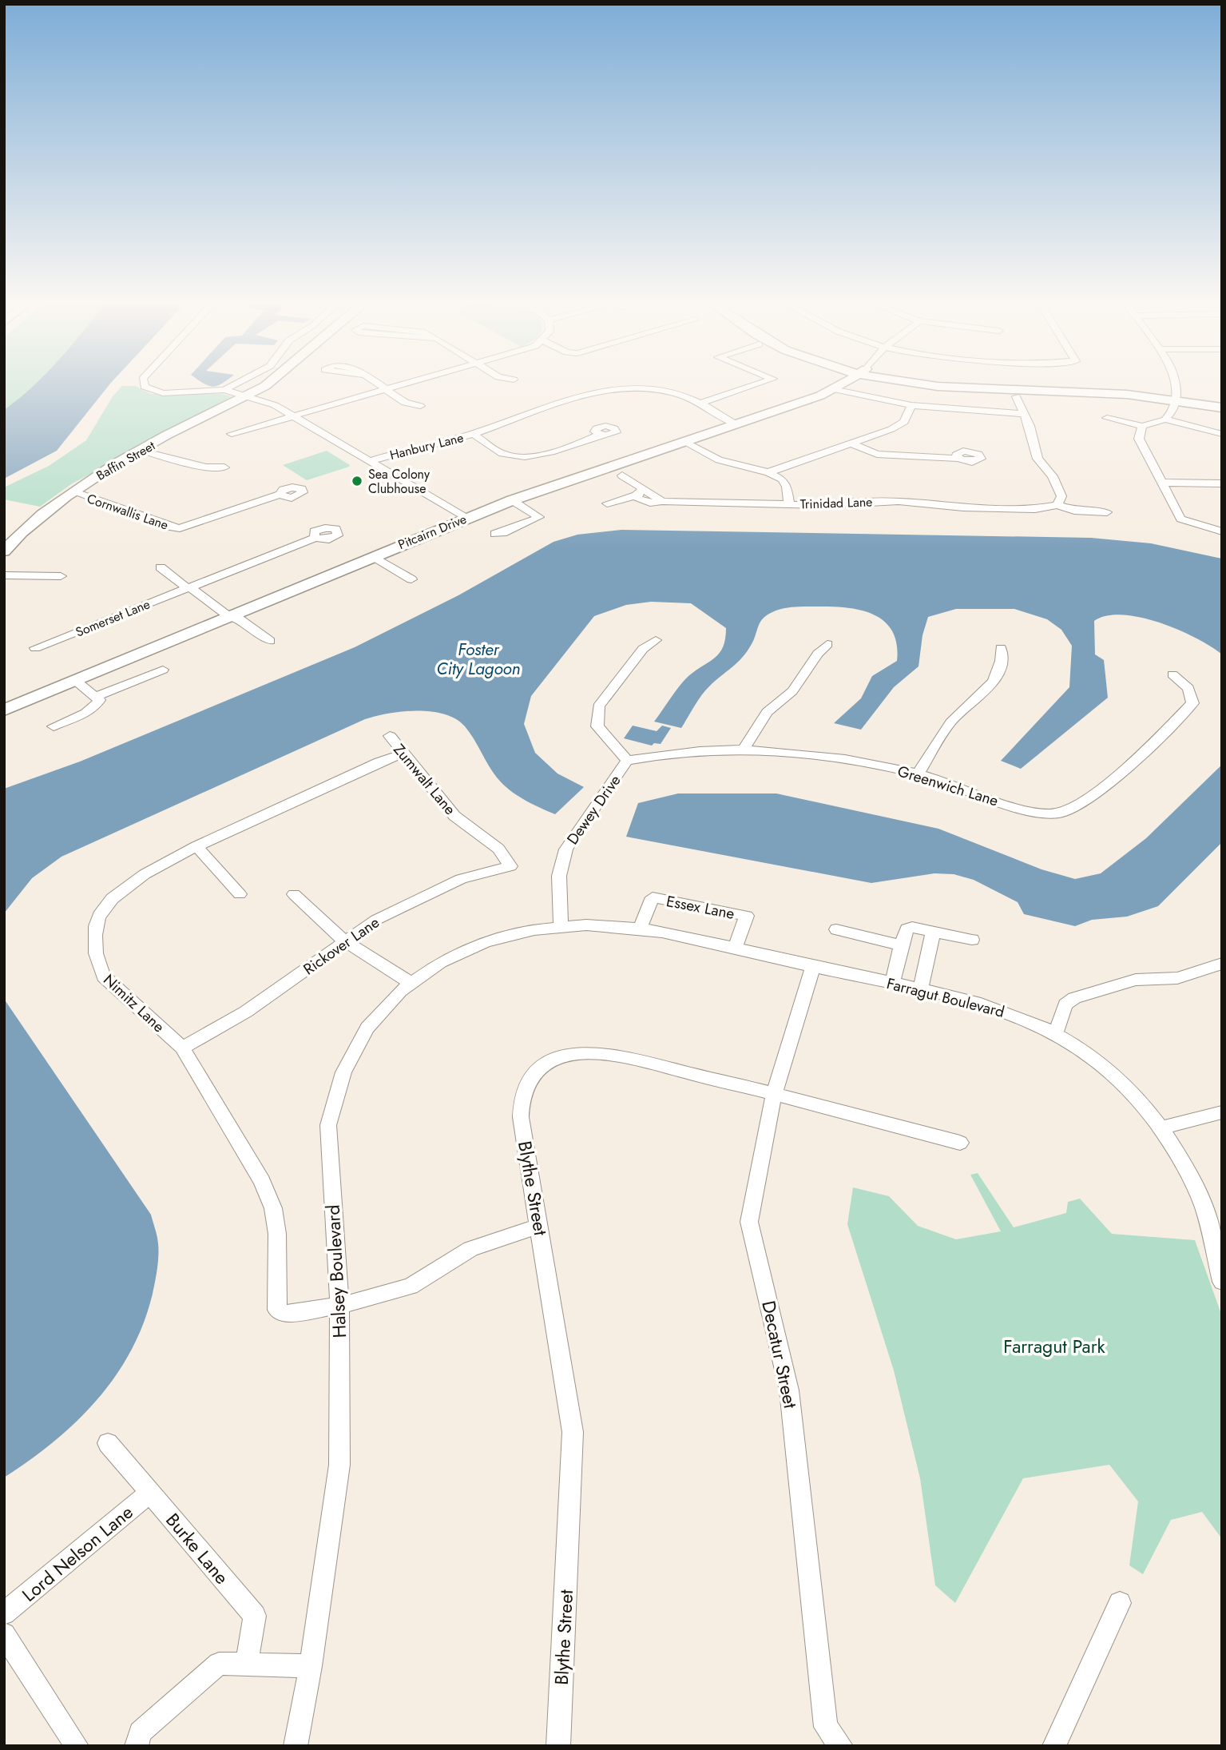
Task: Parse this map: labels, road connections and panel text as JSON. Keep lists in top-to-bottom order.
{
  "streets": {
    "street": [
      "Hanbury Lane",
      "Baffin Street",
      "Trinidad Lane",
      "Cornwallis Lane",
      "Pitcairn Drive",
      "Somerset Lane",
      "Zumwalt Lane",
      "Greenwich Lane",
      "Dewey Drive",
      "Essex Lane",
      "Rickover Lane",
      "Farragut Boulevard",
      "Nimitz Lane",
      "Blythe Street",
      "Halsey Boulevard",
      "Decatur Street",
      "Burke Lane",
      "Lord Nelson Lane"
    ]
  },
  "crossings": [
    ["Hanbury Lane", "Pitcairn Drive"],
    ["Baffin Street", "Cornwallis Lane"],
    ["Zumwalt Lane", "Rickover Lane"],
    ["Zumwalt Lane", "Nimitz Lane"],
    ["Greenwich Lane", "Dewey Drive"],
    ["Dewey Drive", "Farragut Boulevard"],
    ["Dewey Drive", "Halsey Boulevard"],
    ["Essex Lane", "Farragut Boulevard"],
    ["Rickover Lane", "Nimitz Lane"],
    ["Farragut Boulevard", "Halsey Boulevard"],
    ["Farragut Boulevard", "Decatur Street"],
    ["Nimitz Lane", "Halsey Boulevard"],
    ["Blythe Street", "Decatur Street"],
    ["Burke Lane", "Lord Nelson Lane"]
  ],
  "water": ["Foster City Lagoon"],
  "parks": ["Farragut Park"],
  "places": ["Sea Colony Clubhouse"]
}
